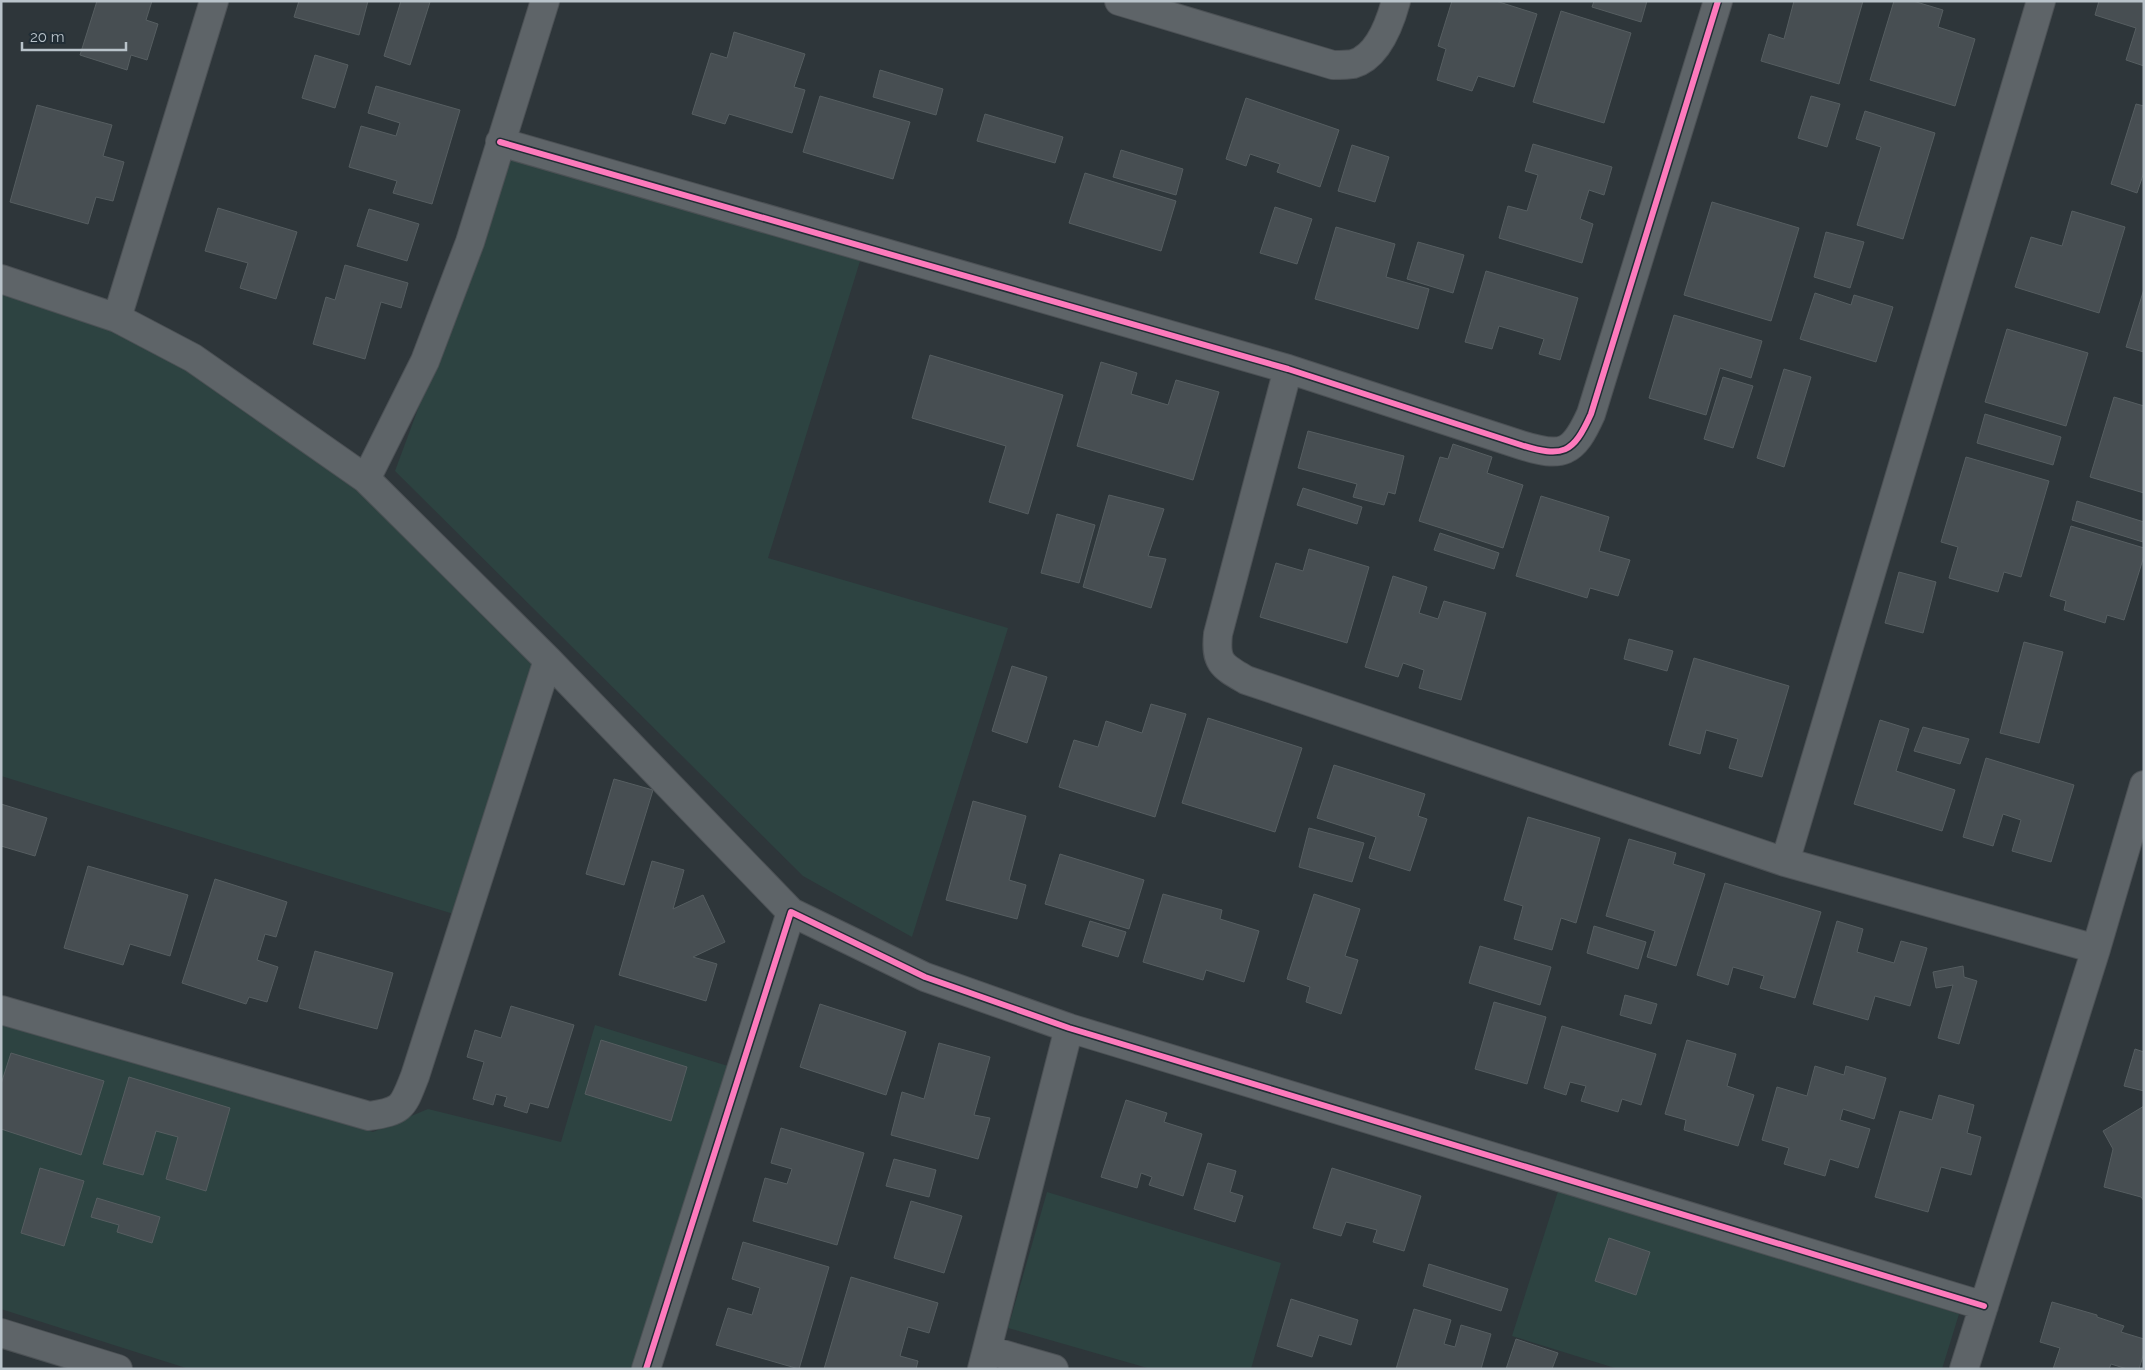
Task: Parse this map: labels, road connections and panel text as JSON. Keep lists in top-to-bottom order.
{
  "scale_bar": "20 m"
}
